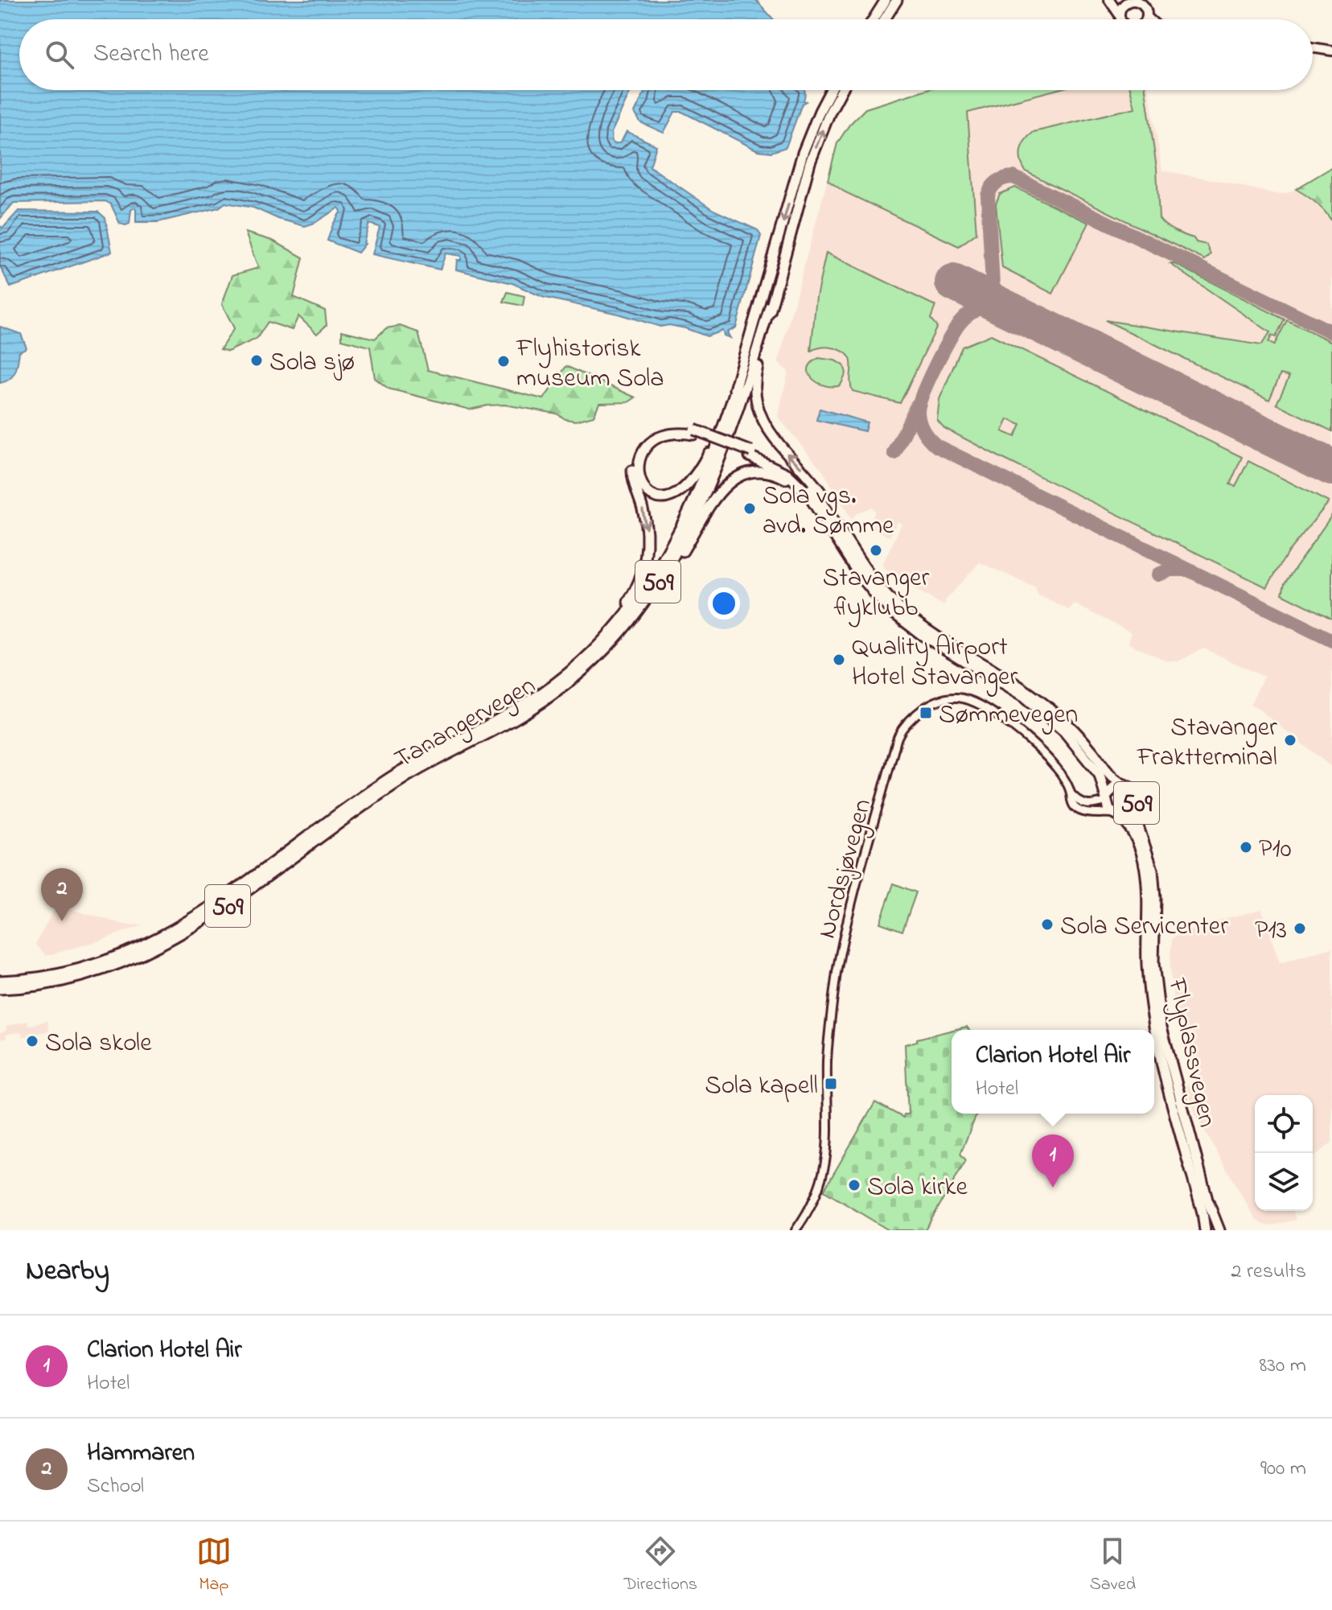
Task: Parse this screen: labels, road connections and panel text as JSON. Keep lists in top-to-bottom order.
{
  "streets": {
    "highway": ["509", "Tanangervegen", "Flyplassvegen"],
    "street": ["Nordsjøvegen"]
  },
  "crossings": [
    ["509", "Tanangervegen"],
    ["509", "Nordsjøvegen"],
    ["509", "Flyplassvegen"],
    ["Nordsjøvegen", "Flyplassvegen"]
  ],
  "places": {
    "other": [
      "Sola sjø",
      "Flyhistorisk museum Sola",
      "Sola vgs. avd. Sømme",
      "Stavanger flyklubb",
      "Quality Airport Hotel Stavanger",
      "Stavanger Fraktterminal",
      "P10",
      "Sola Servicenter",
      "P13",
      "Sola skole",
      "Sola kirke"
    ],
    "transit": ["Sømmevegen", "Sola kapell"]
  },
  "page": {
    "search": "Search here",
    "pins": ["2", "1"],
    "popup": ["Clarion Hotel Air", "Hotel"],
    "heading": ["Nearby", "2 results"],
    "list": [
      {
        "mark": "1",
        "name": "Clarion Hotel Air",
        "note": "Hotel",
        "value": "830 m"
      },
      {
        "mark": "2",
        "name": "Hammaren",
        "note": "School",
        "value": "900 m"
      }
    ],
    "nav": ["Map", "Directions", "Saved"]
  }
}
